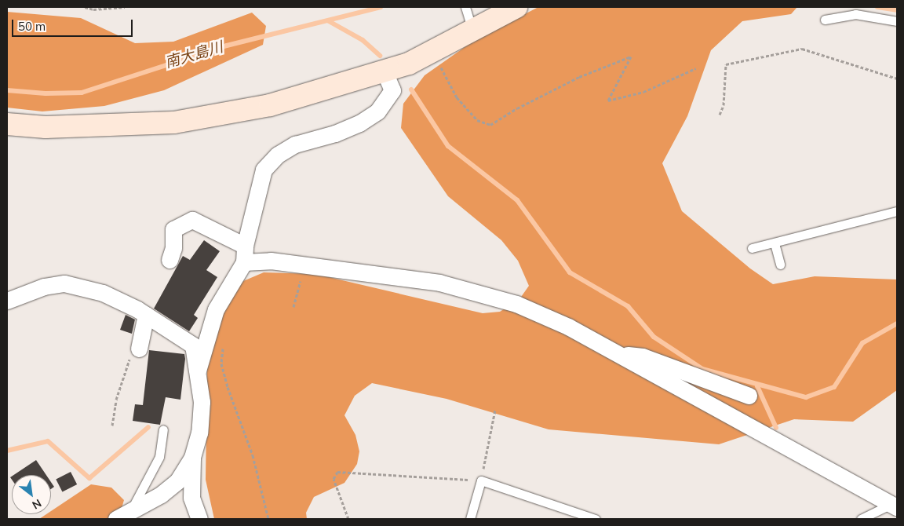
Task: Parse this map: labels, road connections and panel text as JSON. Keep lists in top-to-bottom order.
{
  "water": ["南大島川"],
  "scale_bar": "50 m",
  "north": "bottom right"
}
